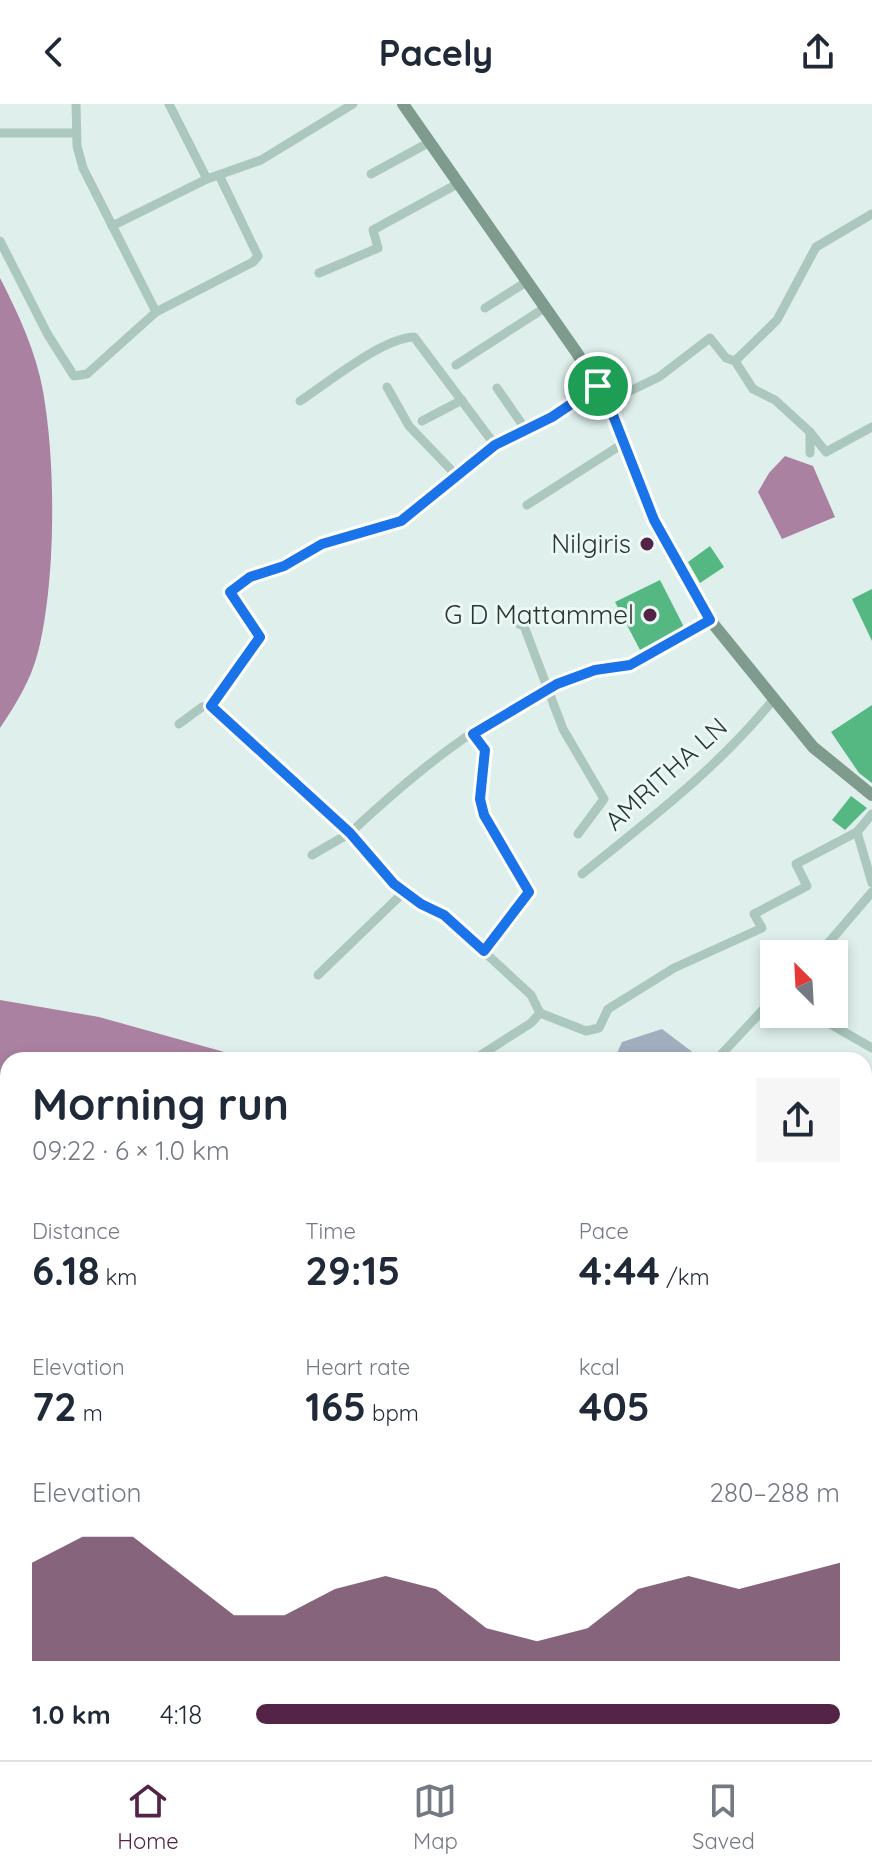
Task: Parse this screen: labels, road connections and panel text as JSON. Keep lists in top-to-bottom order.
{
  "streets": {
    "street": ["AMRITHA LN"]
  },
  "places": ["Nilgiris", "G D Mattammel"],
  "north": "top left",
  "page": {
    "header": "Pacely",
    "heading": ["Morning run", "09:22 · 6 × 1.0 km"],
    "stats": [
      ["Distance", "6.18 km"],
      ["Time", "29:15"],
      ["Pace", "4:44 /km"],
      ["Elevation", "72 m"],
      ["Heart rate", "165 bpm"],
      ["kcal", "405"]
    ],
    "chart": ["Elevation", "280–288 m"],
    "list": [
      {
        "name": "1.0 km",
        "note": "4:18"
      }
    ],
    "tabs": ["Home", "Map", "Saved"]
  }
}
